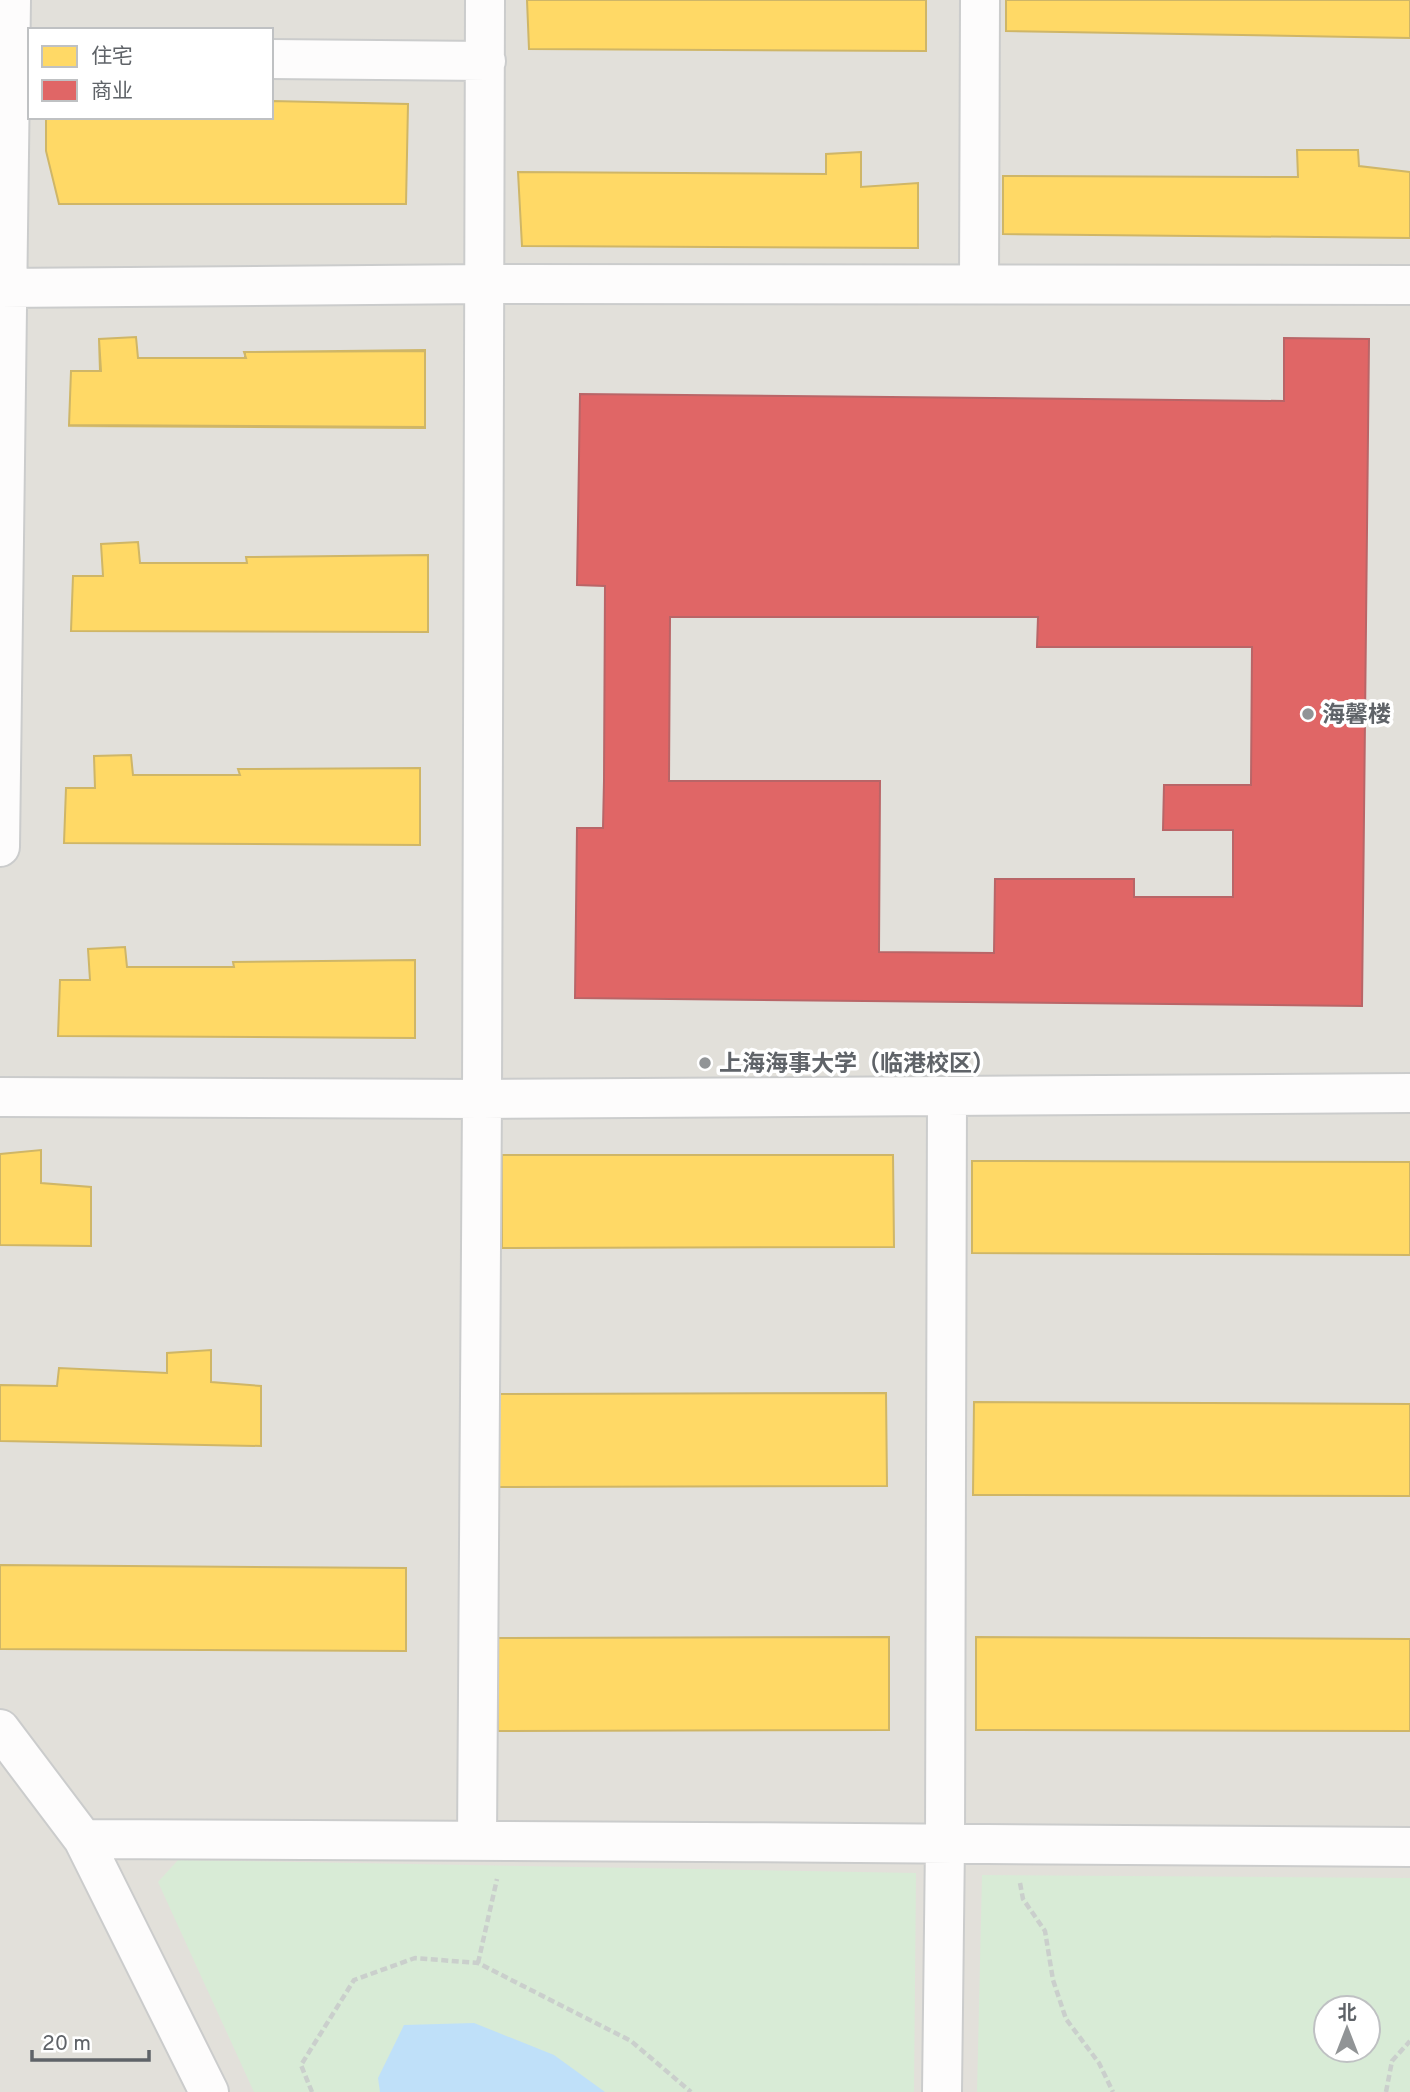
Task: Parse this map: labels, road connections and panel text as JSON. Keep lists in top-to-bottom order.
{
  "places": ["海馨楼", "上海海事大学（临港校区）"],
  "legend": ["住宅", "商业"],
  "scale_bar": "20 m",
  "north": "top"
}
